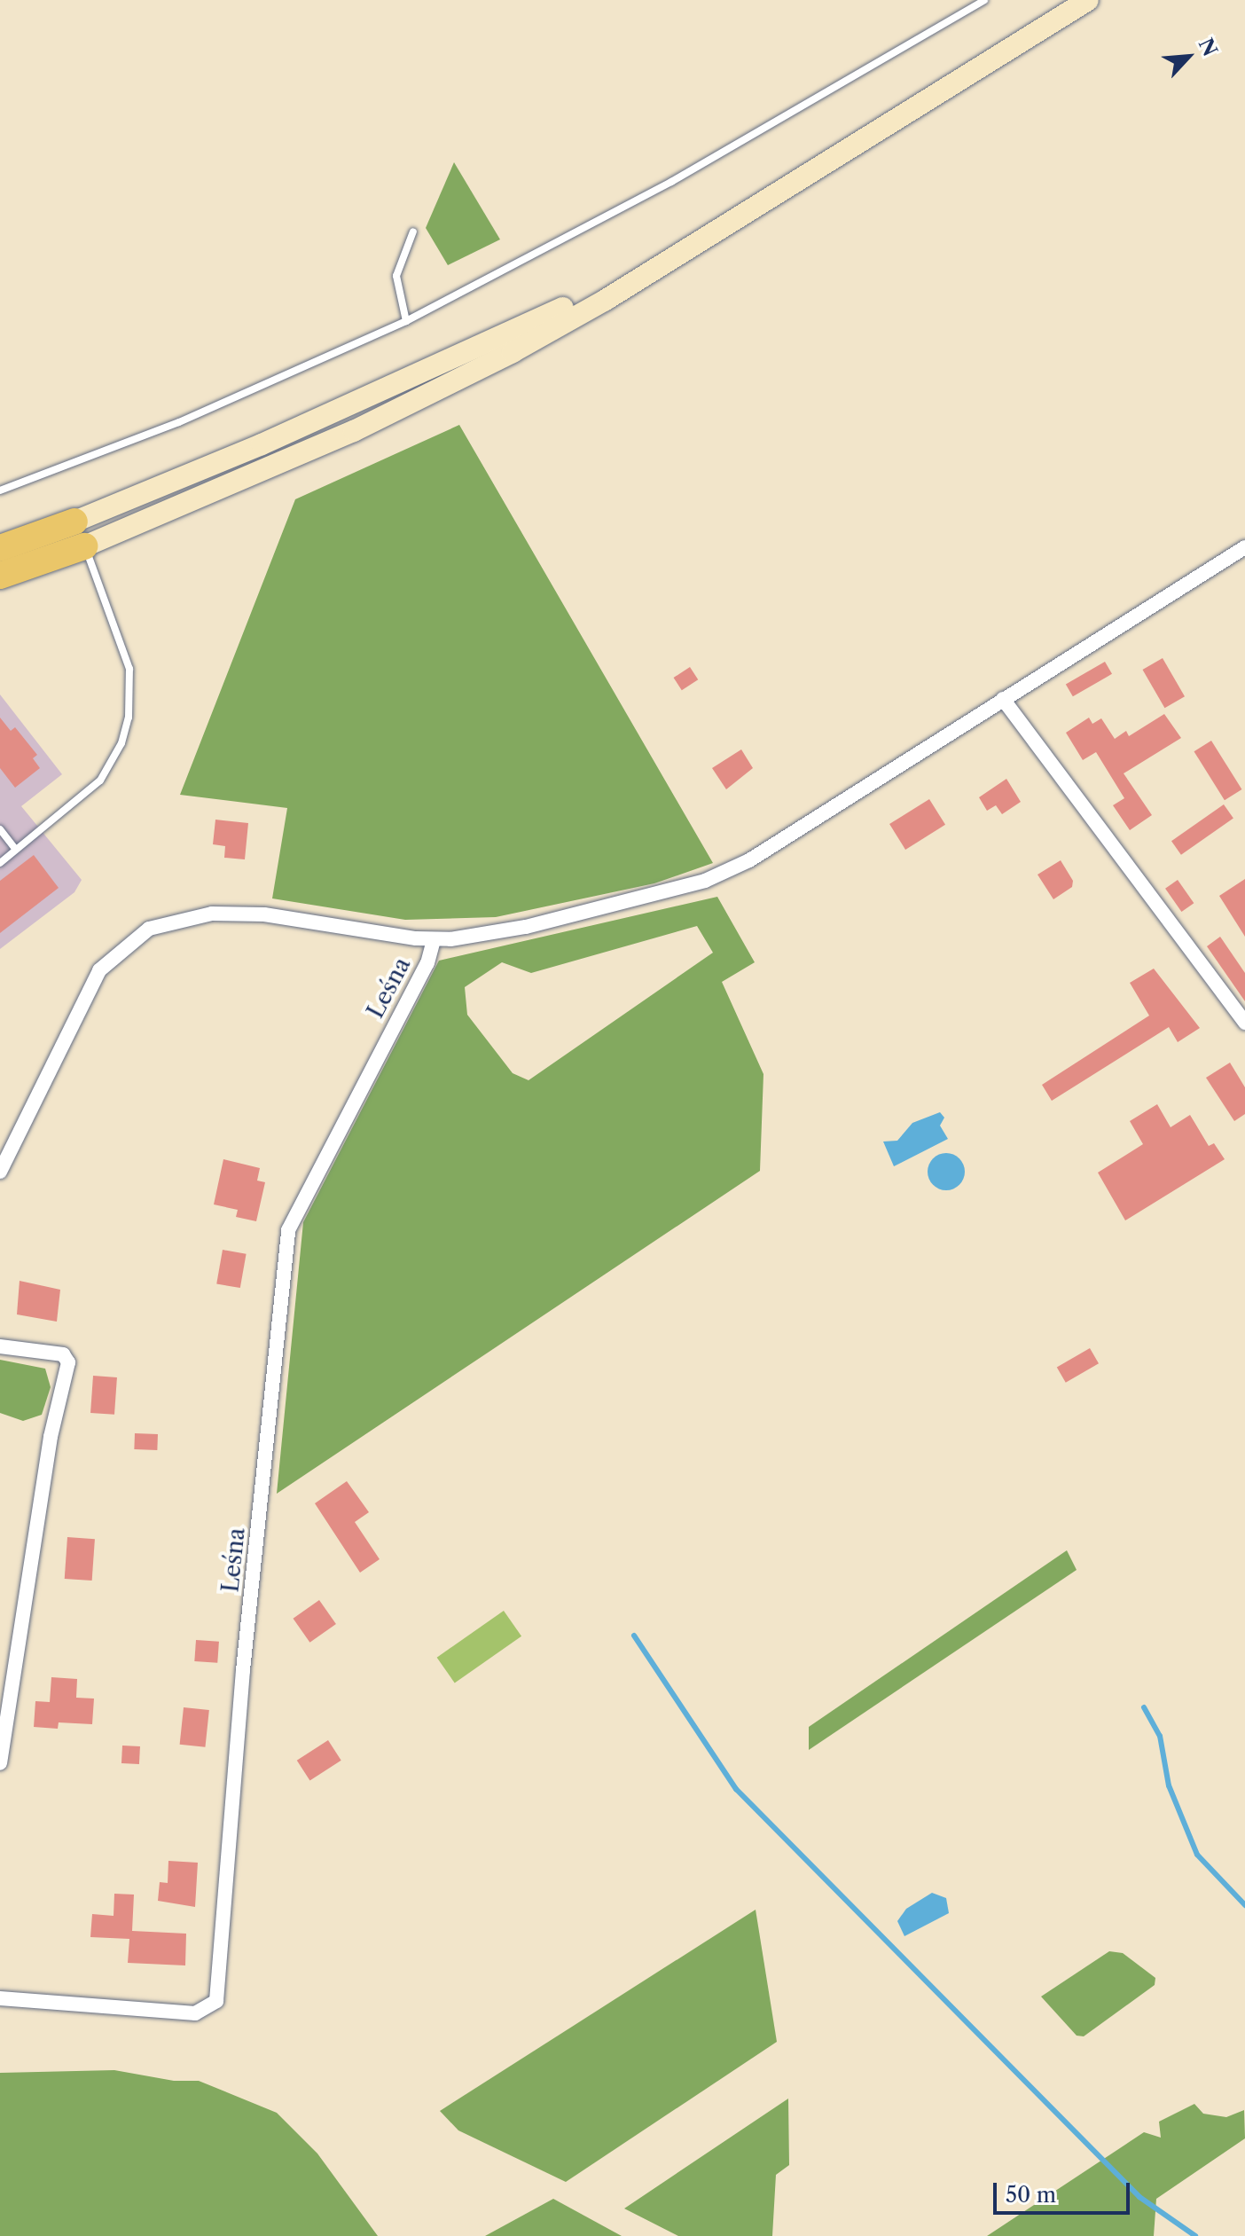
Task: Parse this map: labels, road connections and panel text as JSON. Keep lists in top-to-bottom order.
{
  "streets": {
    "street": ["Leśna"]
  },
  "scale_bar": "50 m",
  "north": "top right"
}
